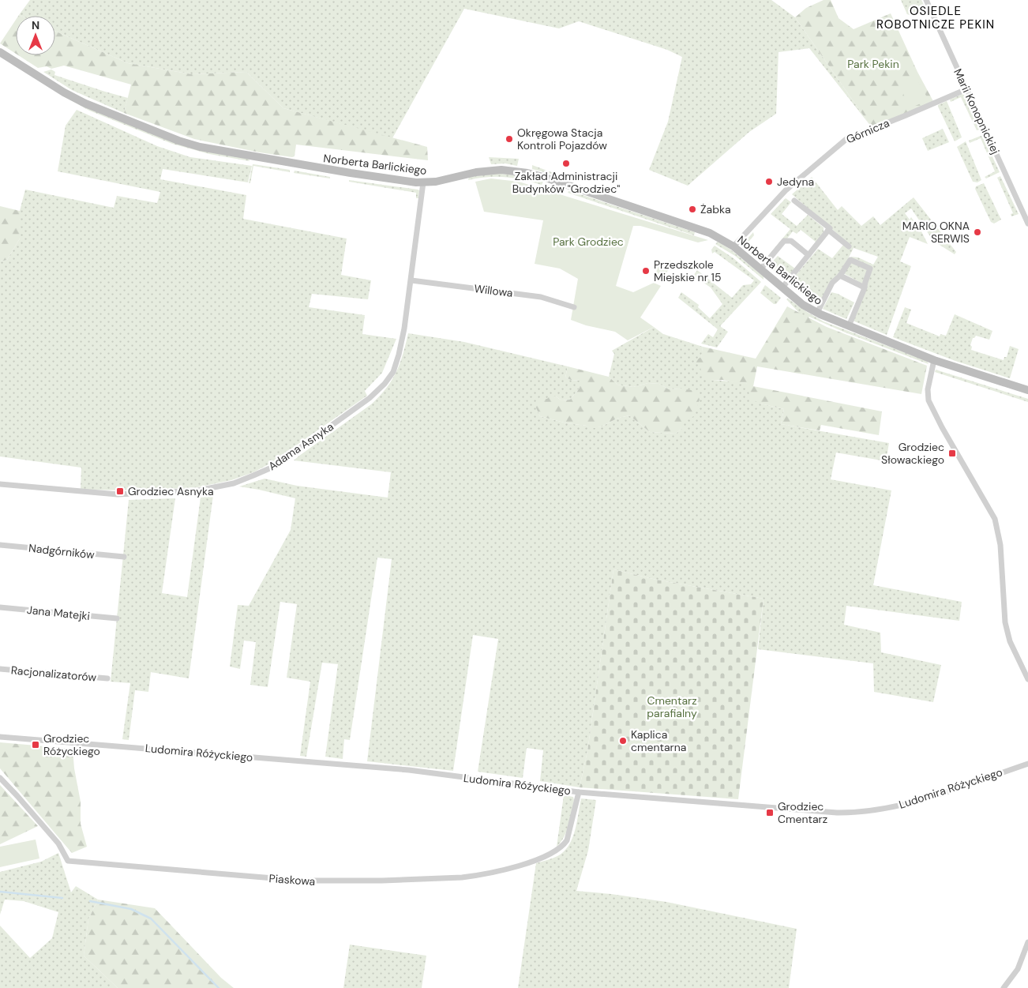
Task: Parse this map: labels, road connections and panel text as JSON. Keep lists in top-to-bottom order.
{
  "streets": {
    "street": [
      "Marii Konopnickiej",
      "Górnicza",
      "Norberta Barlickiego",
      "Willowa",
      "Adama Asnyka",
      "Nadgórników",
      "Jana Matejki",
      "Racjonalizatorów",
      "Ludomira Różyckiego",
      "Piaskowa"
    ]
  },
  "crossings": [
    ["Marii Konopnickiej", "Górnicza"],
    ["Górnicza", "Norberta Barlickiego"],
    ["Norberta Barlickiego", "Adama Asnyka"],
    ["Willowa", "Adama Asnyka"],
    ["Ludomira Różyckiego", "Piaskowa"]
  ],
  "districts": ["OSIEDLE ROBOTNICZE PEKIN"],
  "parks": ["Park Pekin", "Park Grodziec", "Cmentarz parafialny"],
  "places": {
    "other": [
      "Okręgowa Stacja Kontroli Pojazdów",
      "Zakład Administracji Budynków \"Grodziec\"",
      "Jedyna",
      "Żabka",
      "MARIO OKNA SERWIS",
      "Przedszkole Miejskie nr 15",
      "Kaplica cmentarna"
    ],
    "transit": [
      "Grodziec Słowackiego",
      "Grodziec Asnyka",
      "Grodziec Różyckiego",
      "Grodziec Cmentarz"
    ]
  },
  "north": "top"
}
